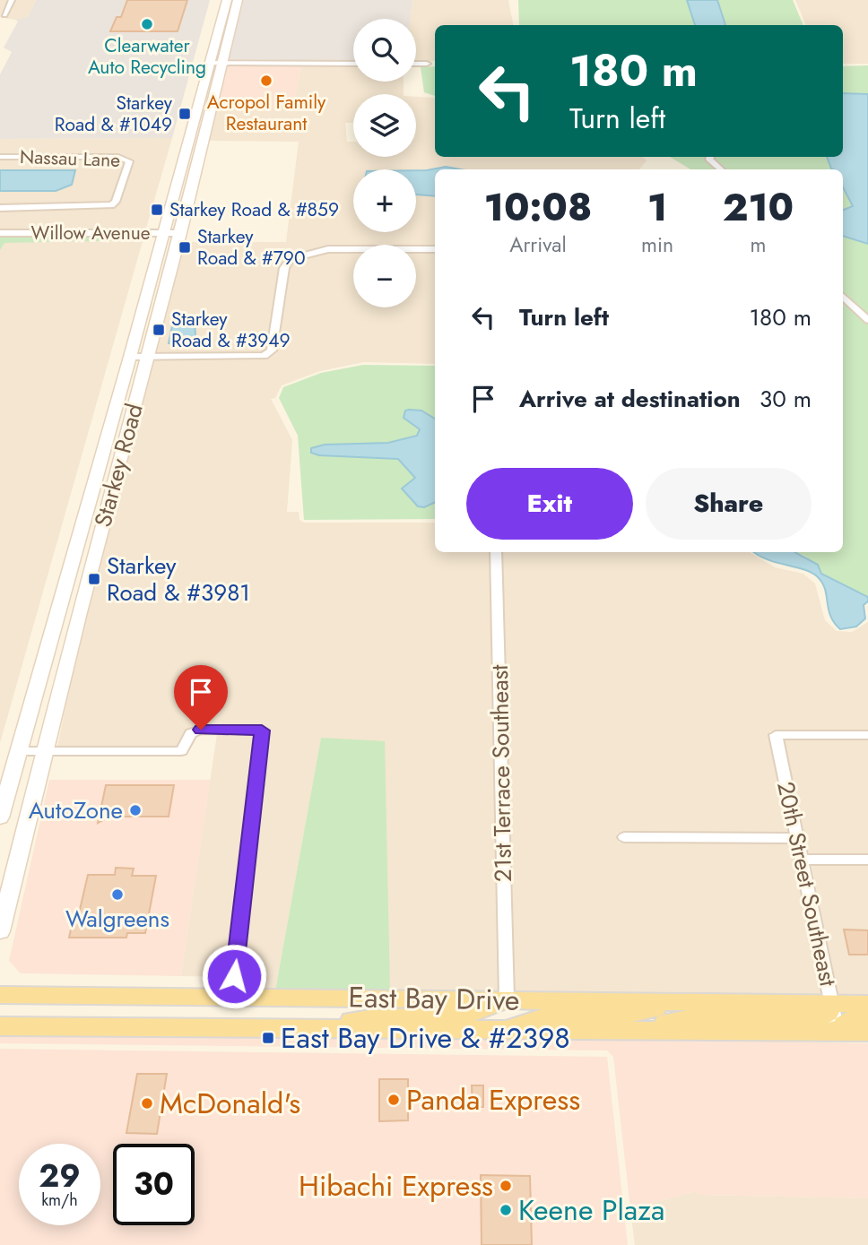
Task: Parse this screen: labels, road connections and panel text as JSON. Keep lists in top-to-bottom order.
{
  "streets": {
    "main road": ["Starkey Road", "East Bay Drive"],
    "street": [
      "Nassau Lane",
      "Willow Avenue",
      "21st Terrace Southeast",
      "20th Street Southeast"
    ]
  },
  "crossings": [
    ["Willow Avenue", "Starkey Road"],
    ["21st Terrace Southeast", "East Bay Drive"],
    ["20th Street Southeast", "East Bay Drive"]
  ],
  "places": {
    "other": [
      "Clearwater Auto Recycling",
      "Acropol Family Restaurant",
      "AutoZone",
      "Walgreens",
      "Panda Express",
      "McDonald's",
      "Hibachi Express",
      "Keene Plaza"
    ],
    "transit": [
      "Starkey Road & #1049",
      "Starkey Road & #859",
      "Starkey Road & #790",
      "Starkey Road & #3949",
      "Starkey Road & #3981",
      "East Bay Drive & #2398"
    ]
  },
  "page": {
    "map_buttons": ["+", "−"],
    "turn": ["180 m", "Turn left"],
    "eta": [
      "10:08",
      "Arrival",
      "1",
      "min",
      "210",
      "m"
    ],
    "list": [
      {
        "name": "Turn left",
        "value": "180 m"
      },
      {
        "name": "Arrive at destination",
        "value": "30 m"
      }
    ],
    "buttons": ["Exit", "Share"],
    "speed": "29 km/h",
    "limit": "30"
  }
}
